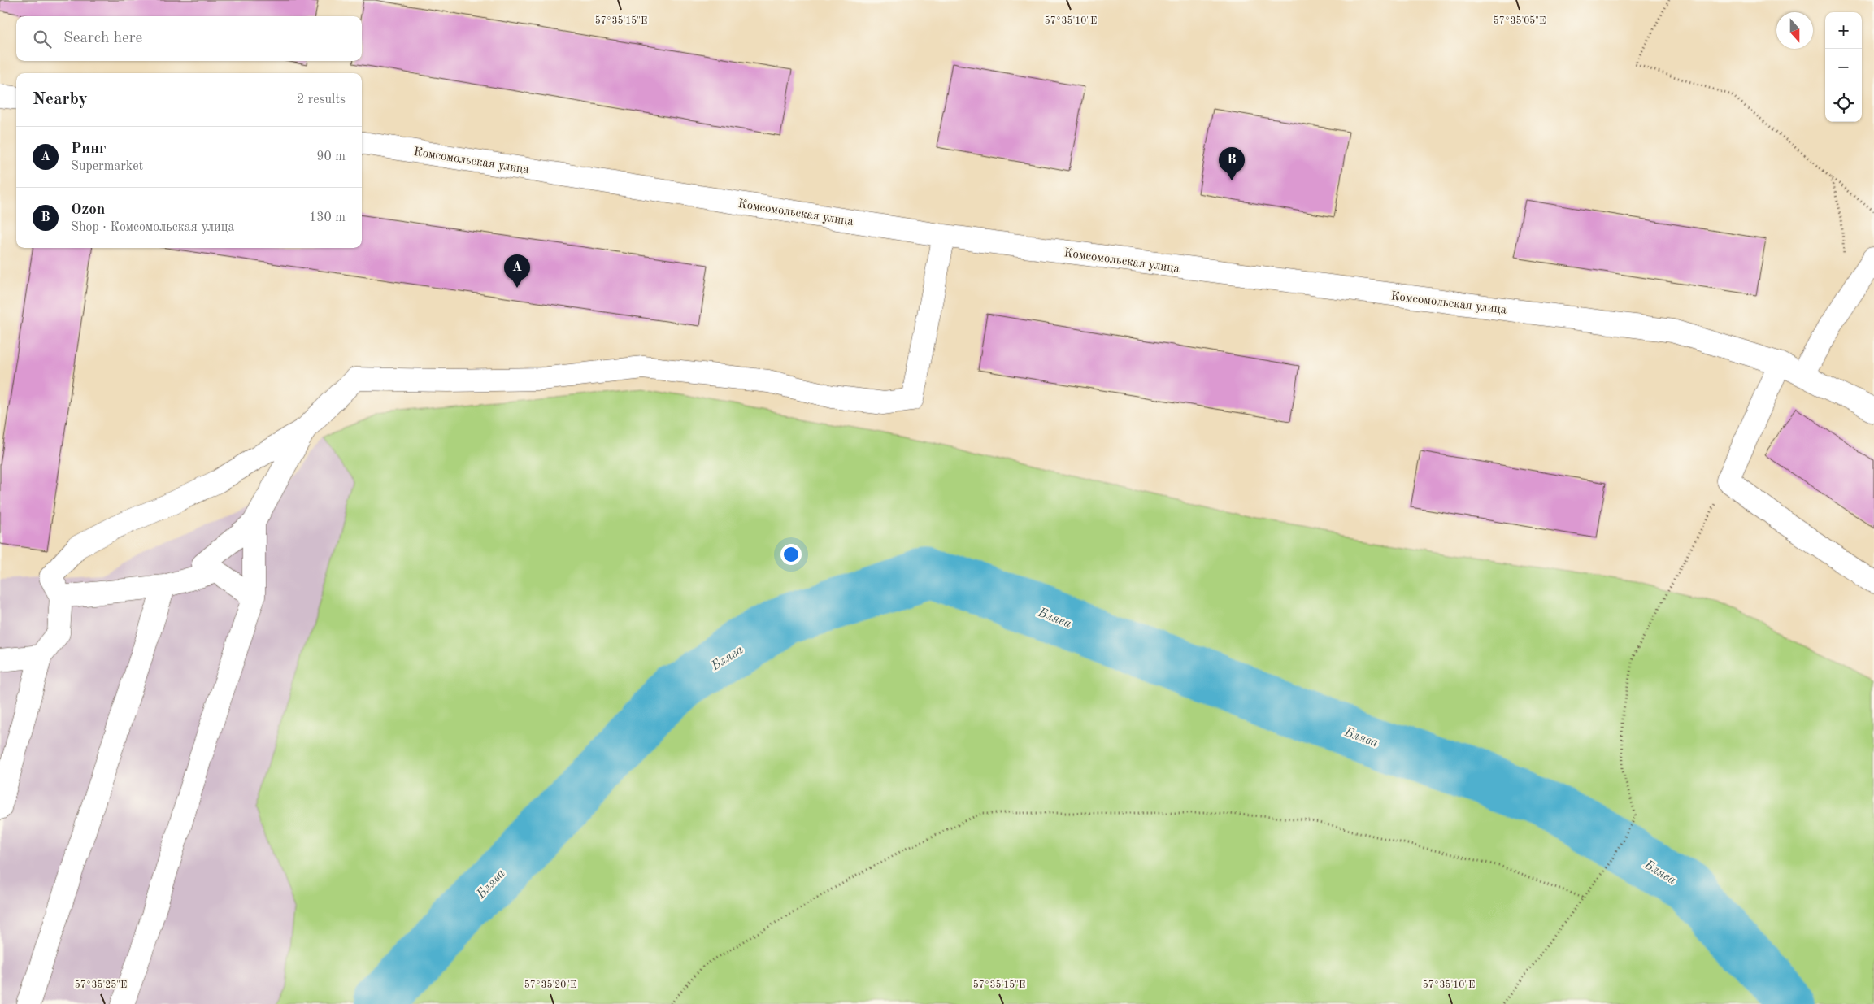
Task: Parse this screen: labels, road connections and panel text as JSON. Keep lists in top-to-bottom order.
{
  "streets": {
    "street": ["Комсомольская улица"]
  },
  "water": ["Блява"],
  "north": "bottom",
  "page": {
    "map_buttons": ["+", "−"],
    "search": "Search here",
    "heading": ["Nearby", "2 results"],
    "list": [
      {
        "mark": "A",
        "name": "Ринг",
        "note": "Supermarket",
        "value": "90 m"
      },
      {
        "mark": "B",
        "name": "Ozon",
        "note": "Shop · Комсомольская улица",
        "value": "130 m"
      }
    ],
    "pins": ["B", "A"]
  },
  "coordinates": [
    "57°35'15\"E",
    "57°35'10\"E",
    "57°35'05\"E",
    "57°35'25\"E",
    "57°35'20\"E"
  ]
}
